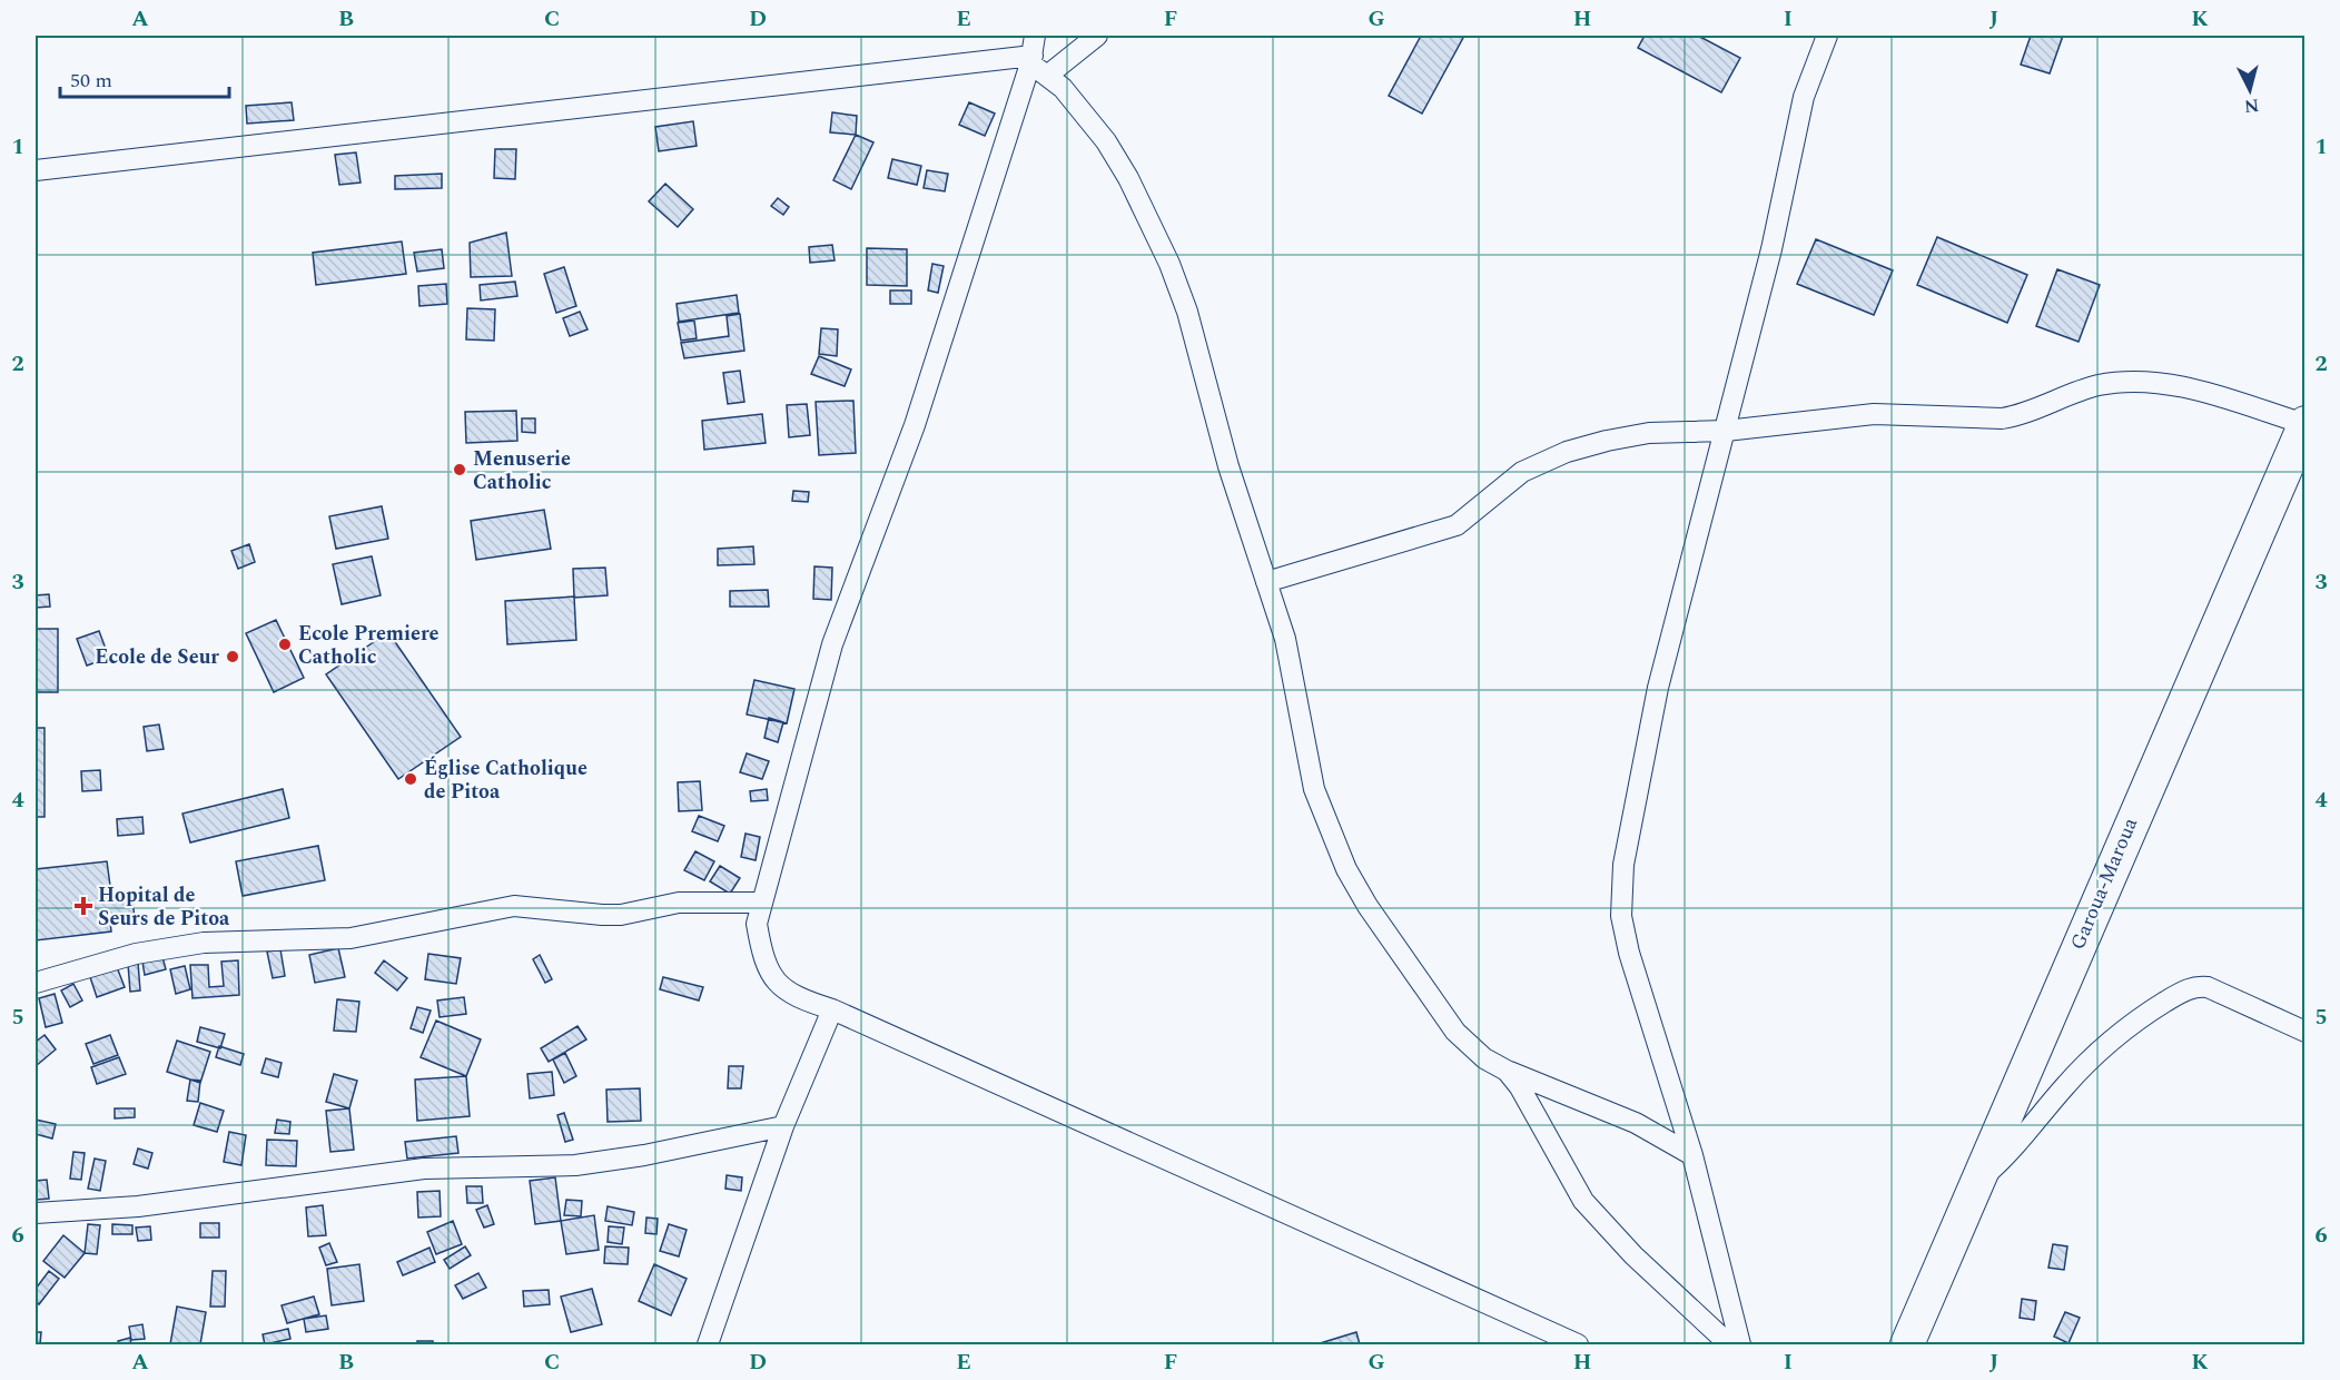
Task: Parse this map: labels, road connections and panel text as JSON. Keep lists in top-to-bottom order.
{
  "streets": {
    "highway": ["Garoua-Maroua"]
  },
  "places": {
    "other": [
      "Menuserie Catholic",
      "Ecole Premiere Catholic",
      "Ecole de Seur",
      "Église Catholique de Pitoa"
    ],
    "health": ["Hopital de Seurs de Pitoa"]
  },
  "scale_bar": "50 m",
  "north": "bottom",
  "grid": {
    "columns": [
      "A",
      "B",
      "C",
      "D",
      "E",
      "F",
      "G",
      "H",
      "I",
      "J",
      "K"
    ],
    "rows": [
      "1",
      "2",
      "3",
      "4",
      "5",
      "6"
    ]
  }
}
